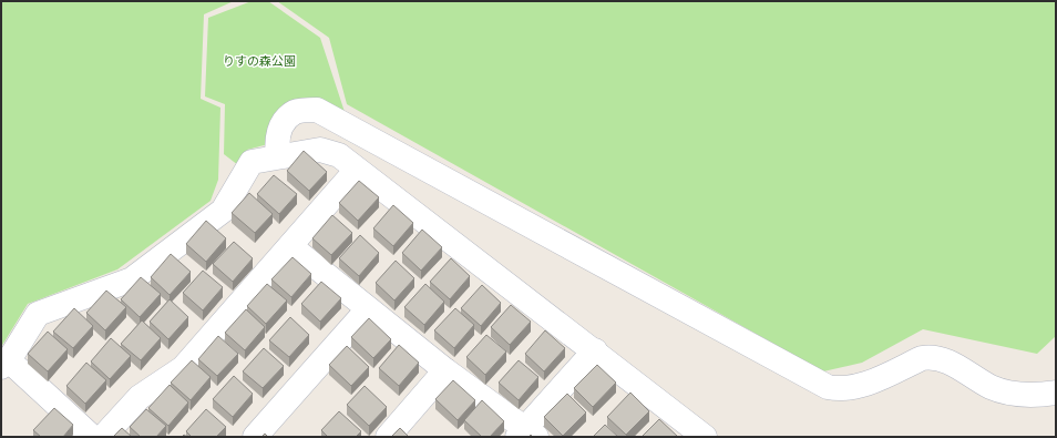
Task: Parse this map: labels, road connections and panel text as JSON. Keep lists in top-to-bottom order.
{
  "parks": ["りすの森公園"]
}
